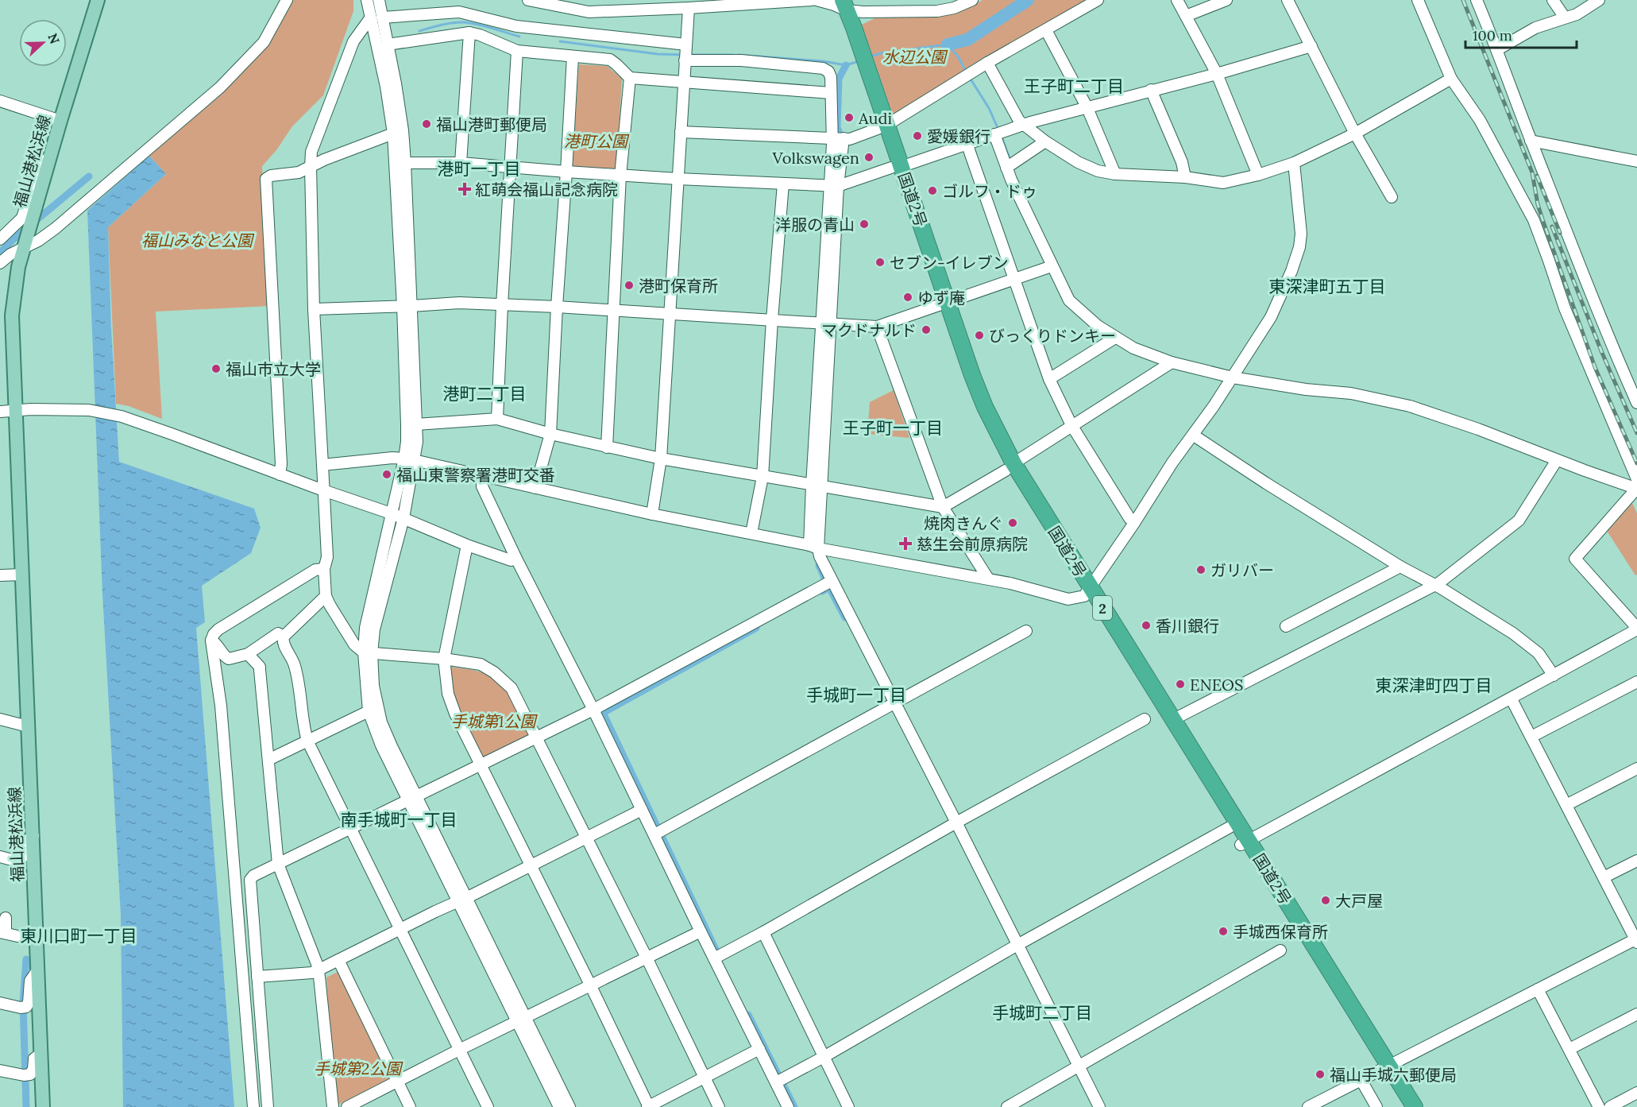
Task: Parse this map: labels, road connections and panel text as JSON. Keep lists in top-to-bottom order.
{
  "streets": {
    "highway": ["国道2号", "2"],
    "main road": ["福山港松浜線"]
  },
  "districts": [
    "王子町二丁目",
    "港町一丁目",
    "東深津町五丁目",
    "港町二丁目",
    "王子町一丁目",
    "東深津町四丁目",
    "手城町一丁目",
    "南手城町一丁目",
    "東川口町一丁目",
    "手城町二丁目"
  ],
  "parks": [
    "水辺公園",
    "港町公園",
    "福山みなと公園",
    "手城第1公園",
    "手城第2公園"
  ],
  "places": {
    "other": [
      "Audi",
      "福山港町郵便局",
      "愛媛銀行",
      "Volkswagen",
      "ゴルフ・ドゥ",
      "洋服の青山",
      "セブン-イレブン",
      "港町保育所",
      "ゆず庵",
      "マクドナルド",
      "びっくりドンキー",
      "福山市立大学",
      "福山東警察署港町交番",
      "焼肉きんぐ",
      "ガリバー",
      "香川銀行",
      "ENEOS",
      "大戸屋",
      "手城西保育所",
      "福山手城六郵便局"
    ],
    "health": ["紅萌会福山記念病院", "慈生会前原病院"]
  },
  "scale_bar": "100 m",
  "north": "right"
}
